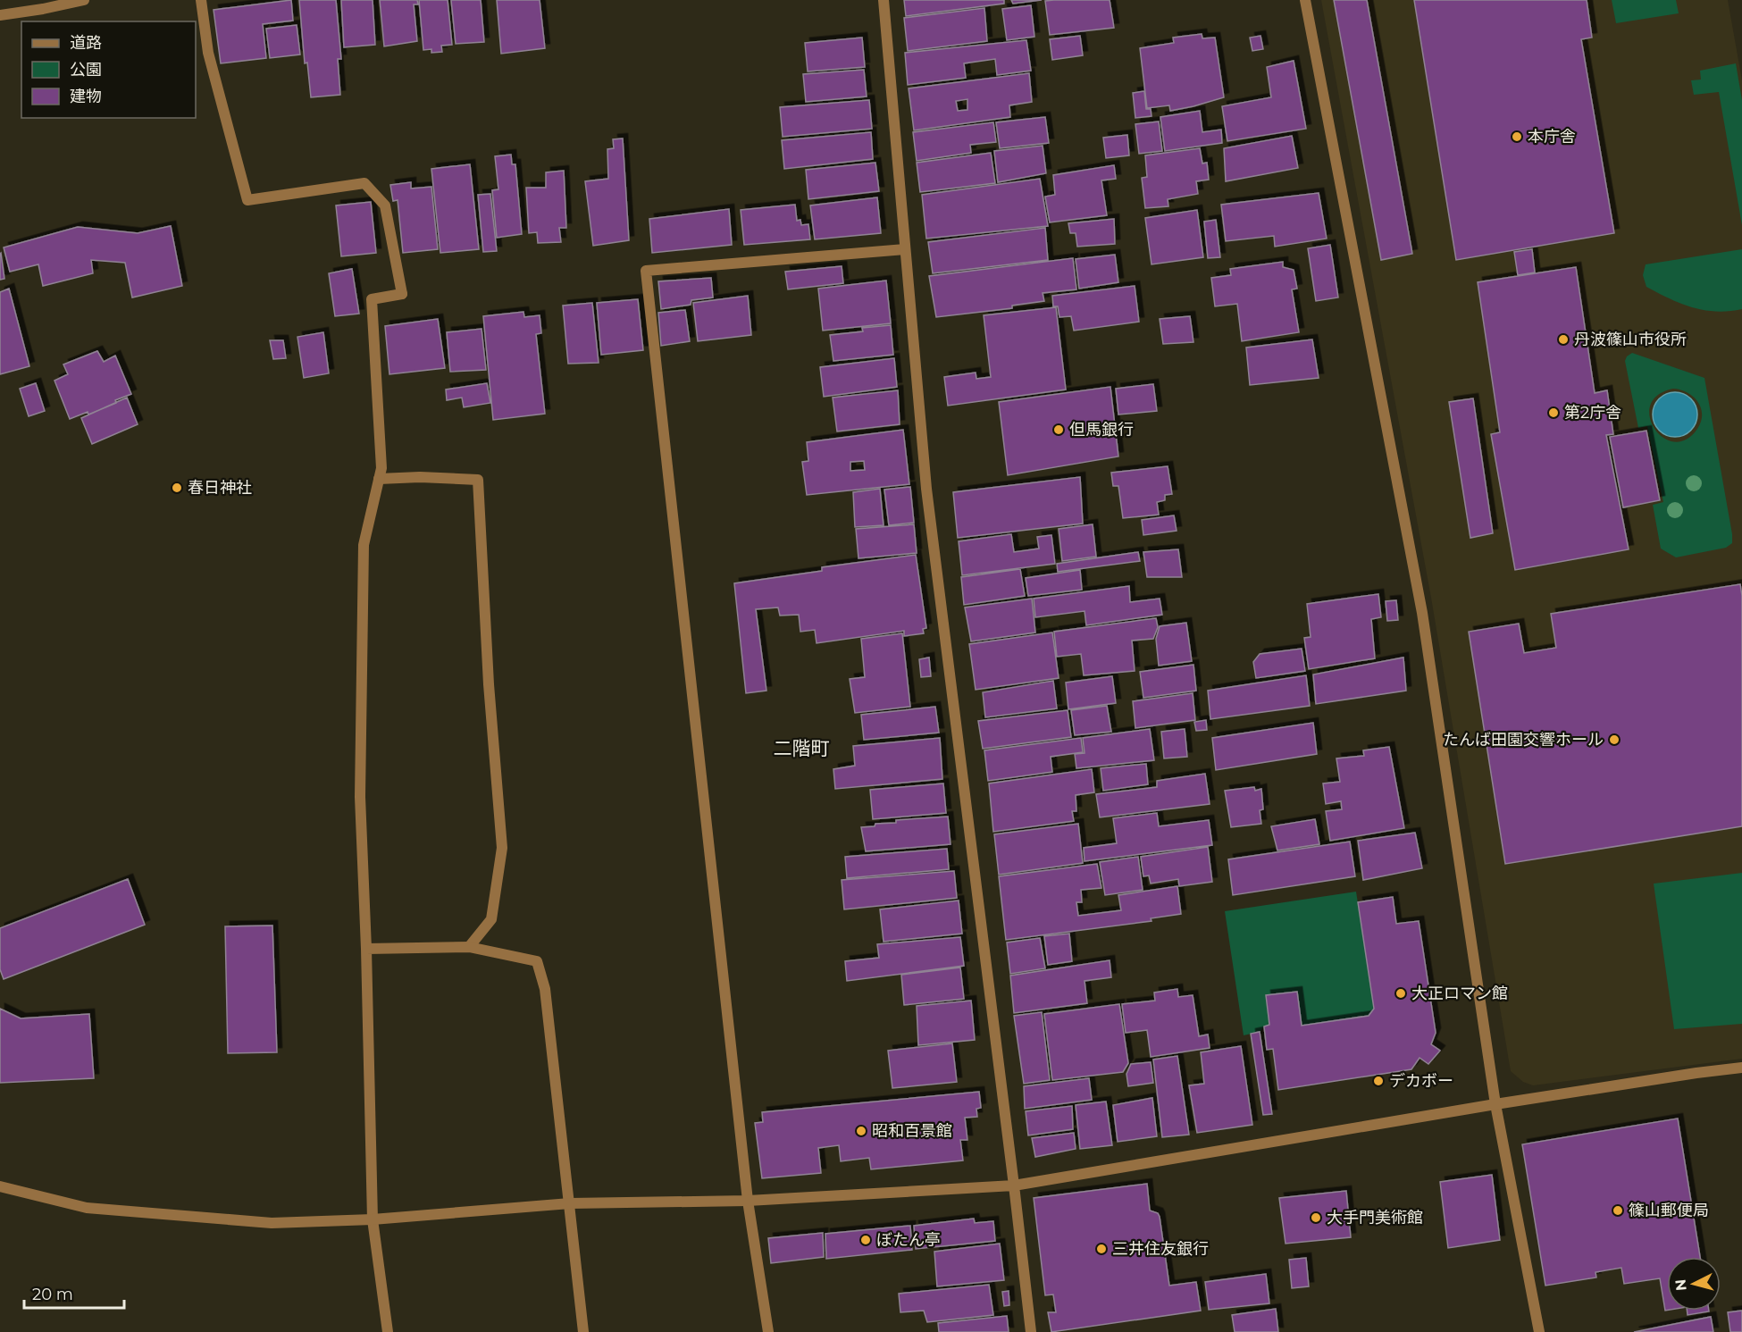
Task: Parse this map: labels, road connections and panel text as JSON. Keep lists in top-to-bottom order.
{
  "districts": ["二階町"],
  "places": [
    "本庁舎",
    "丹波篠山市役所",
    "第2庁舎",
    "但馬銀行",
    "春日神社",
    "たんば田園交響ホール",
    "大正ロマン館",
    "デカボー",
    "昭和百景館",
    "篠山郵便局",
    "大手門美術館",
    "ぼたん亭",
    "三井住友銀行"
  ],
  "legend": ["道路", "公園", "建物"],
  "scale_bar": "20 m",
  "north": "left"
}
